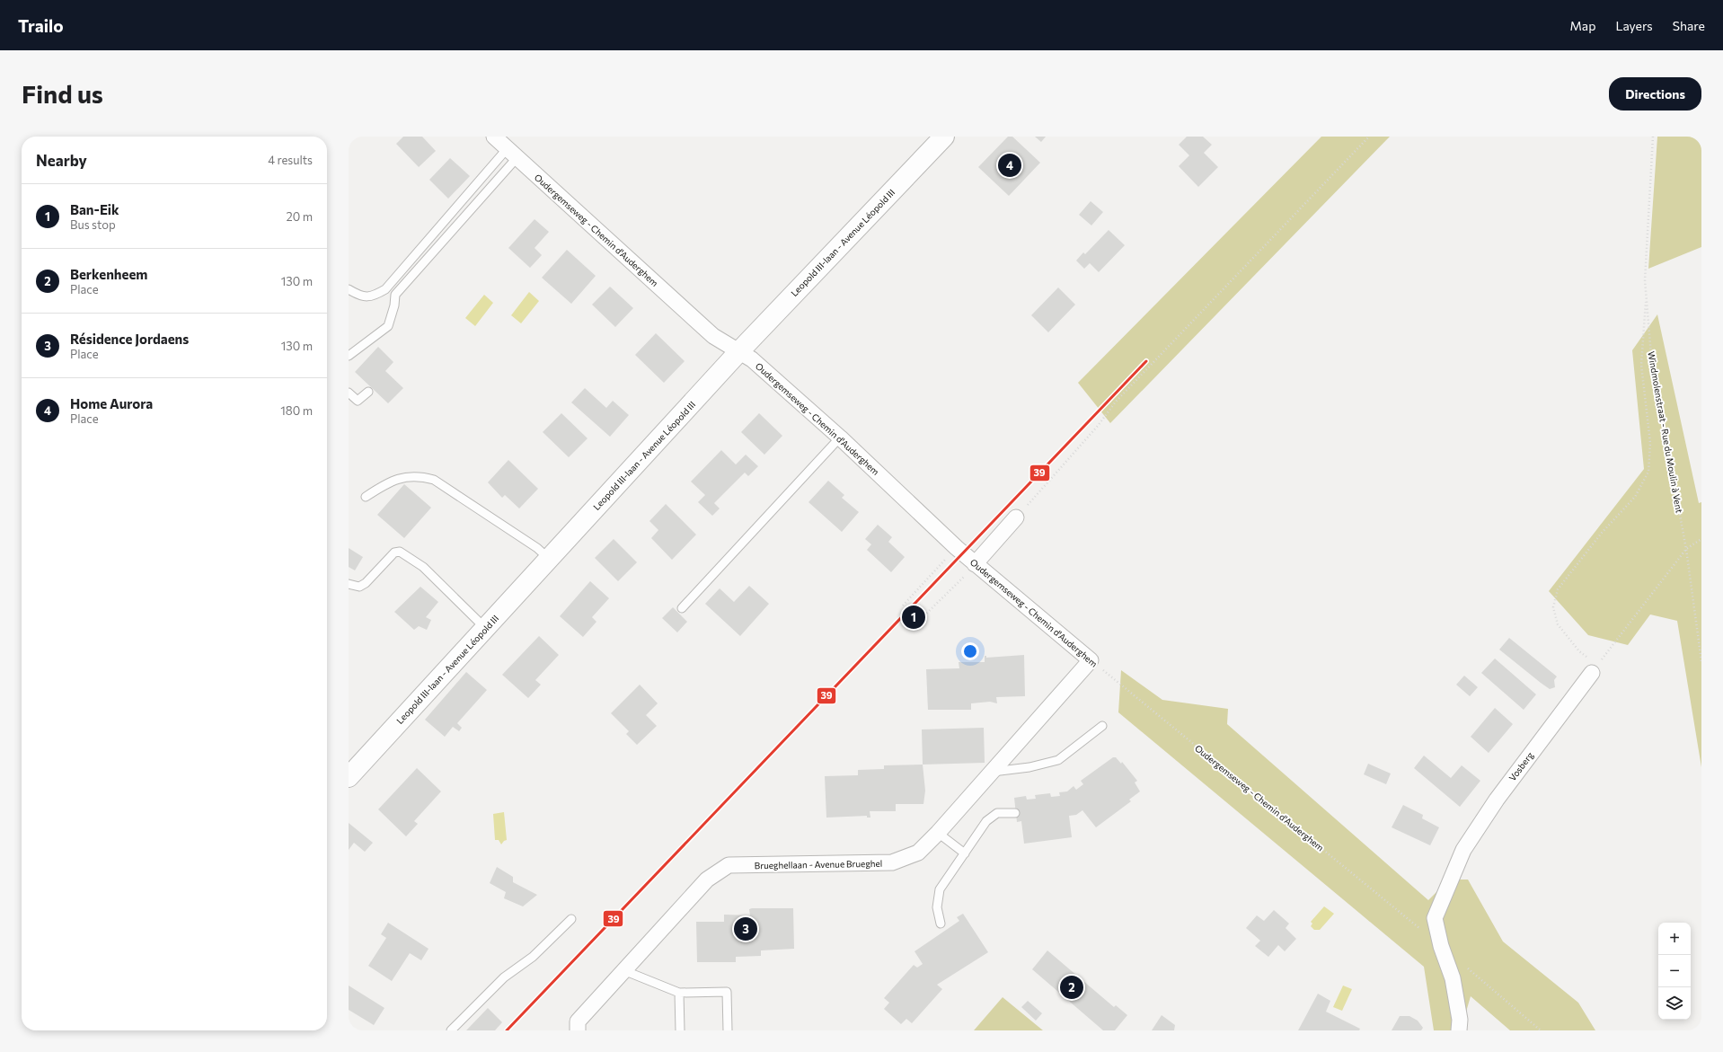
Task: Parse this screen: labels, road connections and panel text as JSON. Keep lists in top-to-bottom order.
{
  "streets": {
    "street": [
      "Oudergemseweg - Chemin d'Auderghem",
      "Leopold III-laan - Avenue Léopold III",
      "Vosberg",
      "Brueghellaan - Avenue Brueghel"
    ],
    "path": ["Windmolenstraat - Rue du Moulin à Vent"]
  },
  "crossings": [
    ["Oudergemseweg - Chemin d'Auderghem", "Leopold III-laan - Avenue Léopold III"],
    ["Oudergemseweg - Chemin d'Auderghem", "Vosberg"],
    ["Oudergemseweg - Chemin d'Auderghem", "Brueghellaan - Avenue Brueghel"]
  ],
  "lines": ["transit line 39"],
  "page": {
    "header": "Trailo",
    "nav": ["Map", "Layers", "Share"],
    "buttons": "Directions",
    "title": "Find us",
    "heading": ["Nearby", "4 results"],
    "pins": [
      "4",
      "1",
      "3",
      "2"
    ],
    "list": [
      {
        "mark": "1",
        "name": "Ban-Eik",
        "note": "Bus stop",
        "value": "20 m"
      },
      {
        "mark": "2",
        "name": "Berkenheem",
        "note": "Place",
        "value": "130 m"
      },
      {
        "mark": "3",
        "name": "Résidence Jordaens",
        "note": "Place",
        "value": "130 m"
      },
      {
        "mark": "4",
        "name": "Home Aurora",
        "note": "Place",
        "value": "180 m"
      }
    ],
    "map_buttons": ["+", "−"]
  }
}
